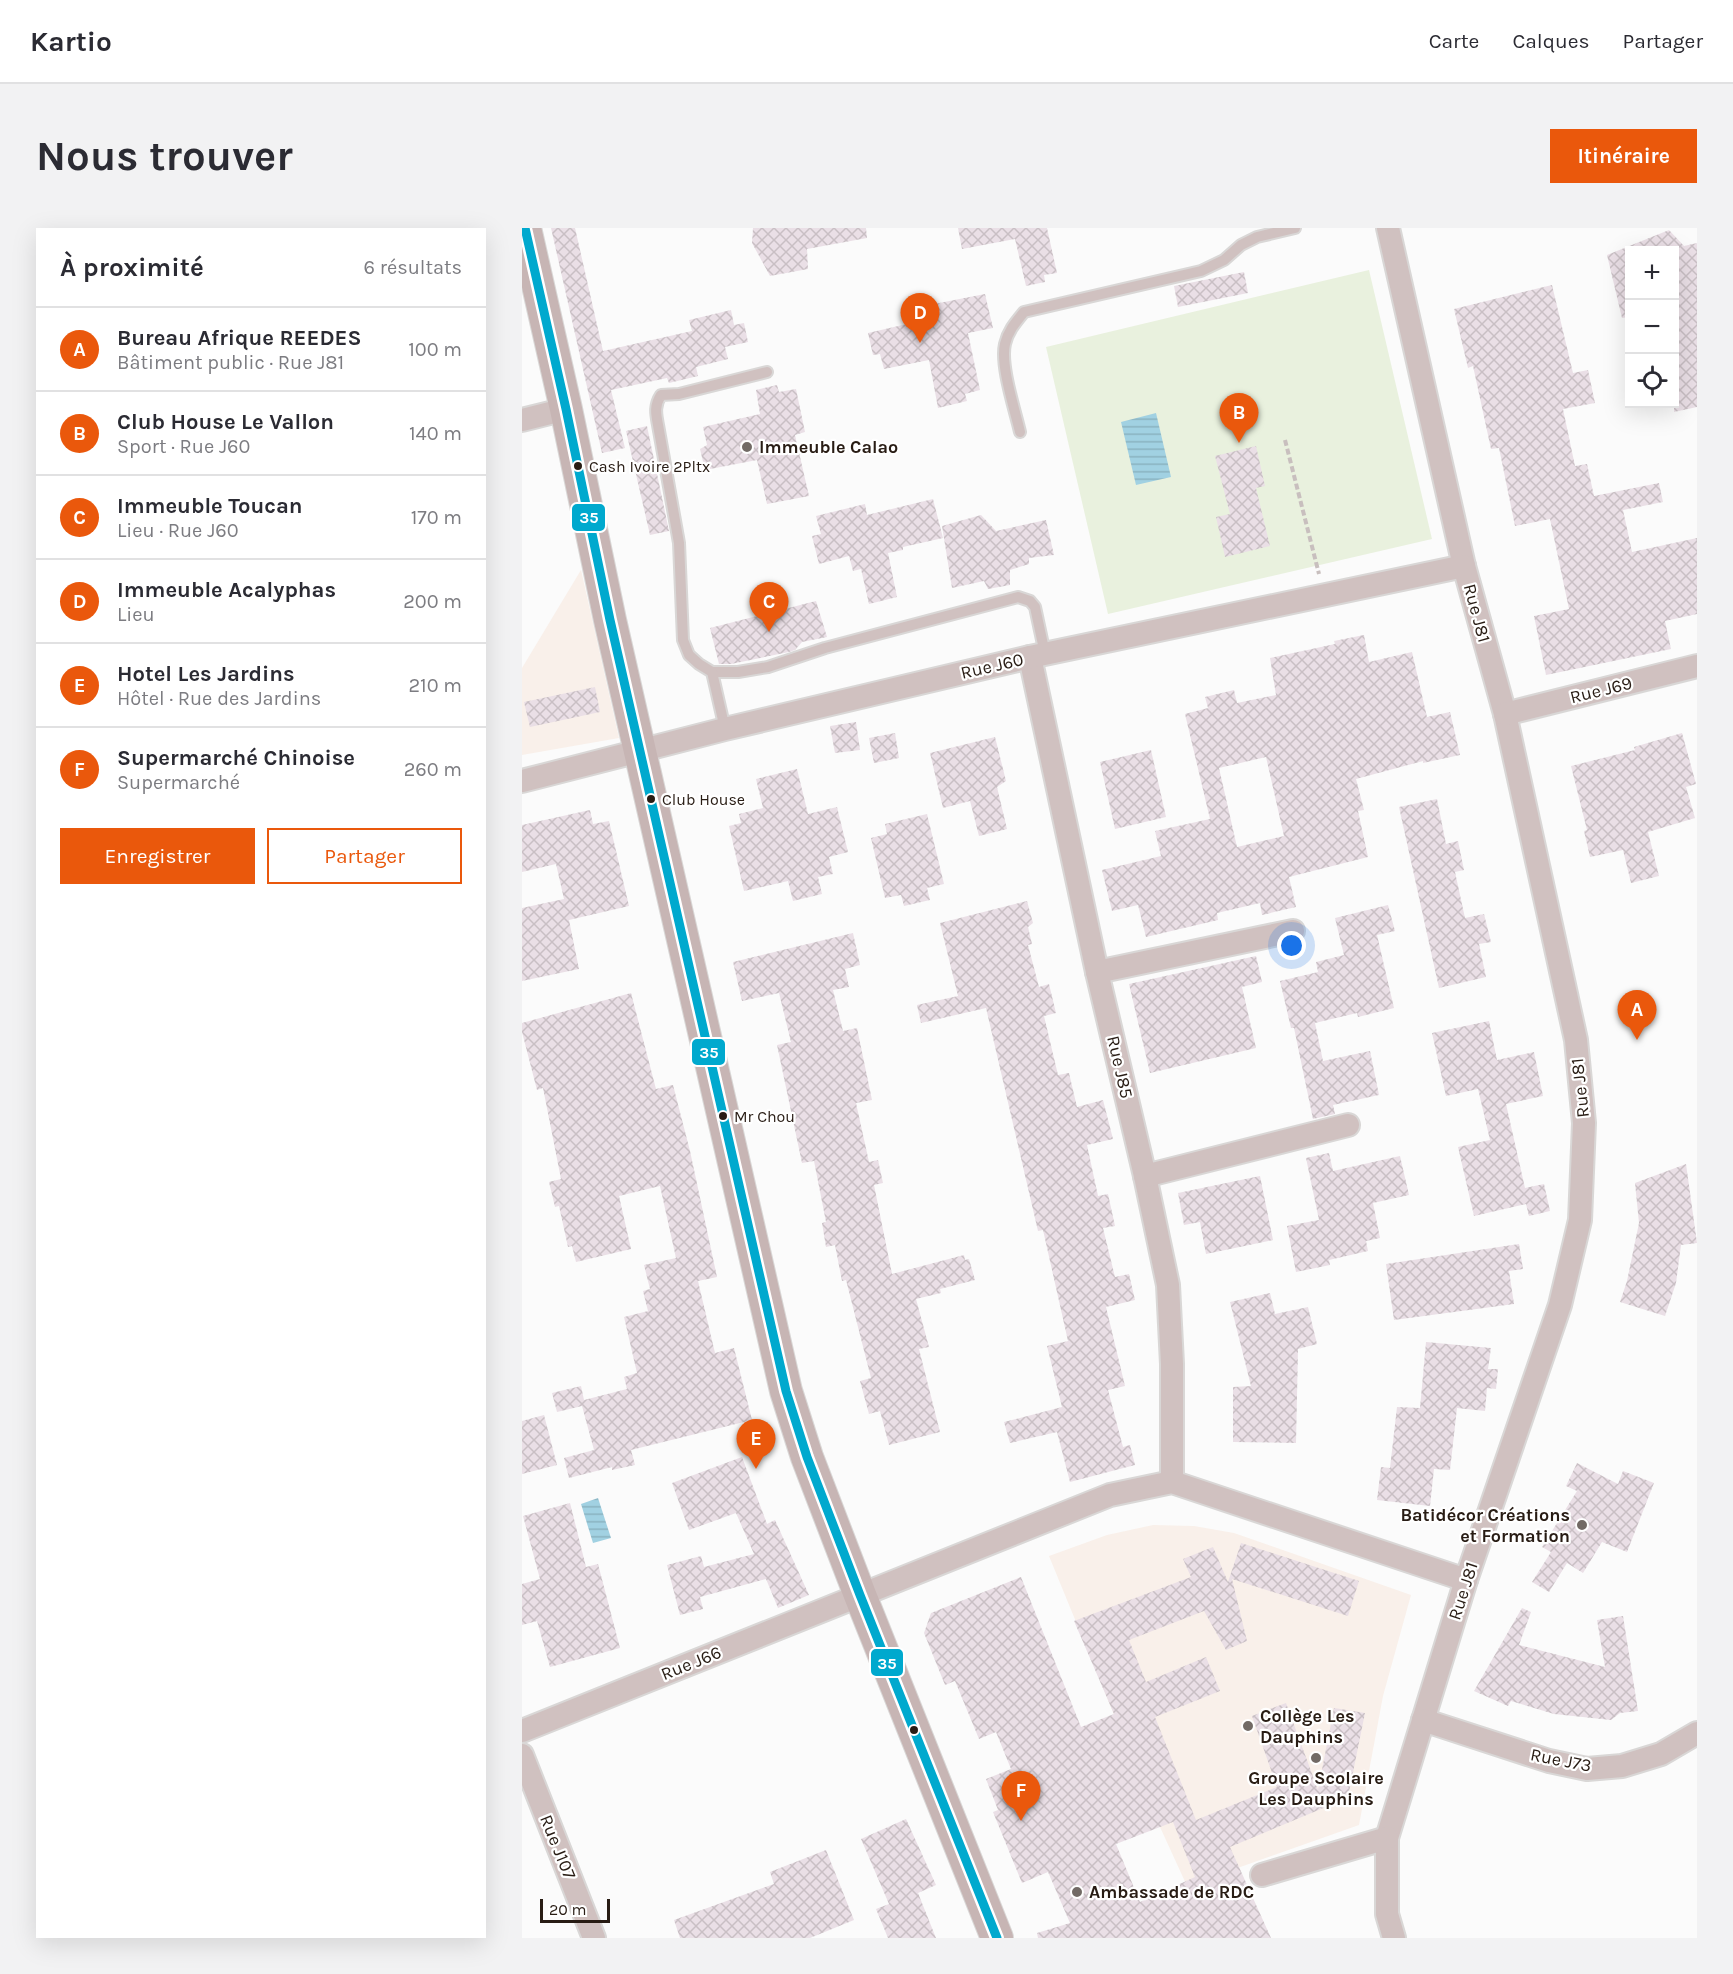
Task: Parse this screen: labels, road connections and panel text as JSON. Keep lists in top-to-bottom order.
{
  "streets": {
    "street": [
      "Rue J81",
      "Rue J60",
      "Rue J69",
      "Rue J85",
      "Rue J66",
      "Rue J73",
      "Rue J107"
    ]
  },
  "crossings": [
    ["Rue J81", "Rue J60"],
    ["Rue J81", "Rue J69"],
    ["Rue J81", "Rue J73"],
    ["Rue J60", "Rue J85"],
    ["Rue J85", "Rue J66"]
  ],
  "places": [
    "Immeuble Calao",
    "Cash Ivoire 2Pltx",
    "Club House",
    "Mr Chou",
    "Batidécor Créations et Formation",
    "Collège Les Dauphins",
    "Groupe Scolaire Les Dauphins",
    "Ambassade de RDC"
  ],
  "lines": ["transit line 35"],
  "scale_bar": "20 m",
  "page": {
    "header": "Kartio",
    "nav": ["Carte", "Calques", "Partager"],
    "buttons": [
      "Itinéraire",
      ["Enregistrer", "Partager"]
    ],
    "title": "Nous trouver",
    "heading": ["À proximité", "6 résultats"],
    "map_buttons": ["+", "−"],
    "pins": [
      "D",
      "B",
      "C",
      "A",
      "E",
      "F"
    ],
    "list": [
      {
        "mark": "A",
        "name": "Bureau Afrique REEDES",
        "note": "Bâtiment public · Rue J81",
        "value": "100 m"
      },
      {
        "mark": "B",
        "name": "Club House Le Vallon",
        "note": "Sport · Rue J60",
        "value": "140 m"
      },
      {
        "mark": "C",
        "name": "Immeuble Toucan",
        "note": "Lieu · Rue J60",
        "value": "170 m"
      },
      {
        "mark": "D",
        "name": "Immeuble Acalyphas",
        "note": "Lieu",
        "value": "200 m"
      },
      {
        "mark": "E",
        "name": "Hotel Les Jardins",
        "note": "Hôtel · Rue des Jardins",
        "value": "210 m"
      },
      {
        "mark": "F",
        "name": "Supermarché Chinoise",
        "note": "Supermarché",
        "value": "260 m"
      }
    ],
    "scale": "20 m"
  }
}
